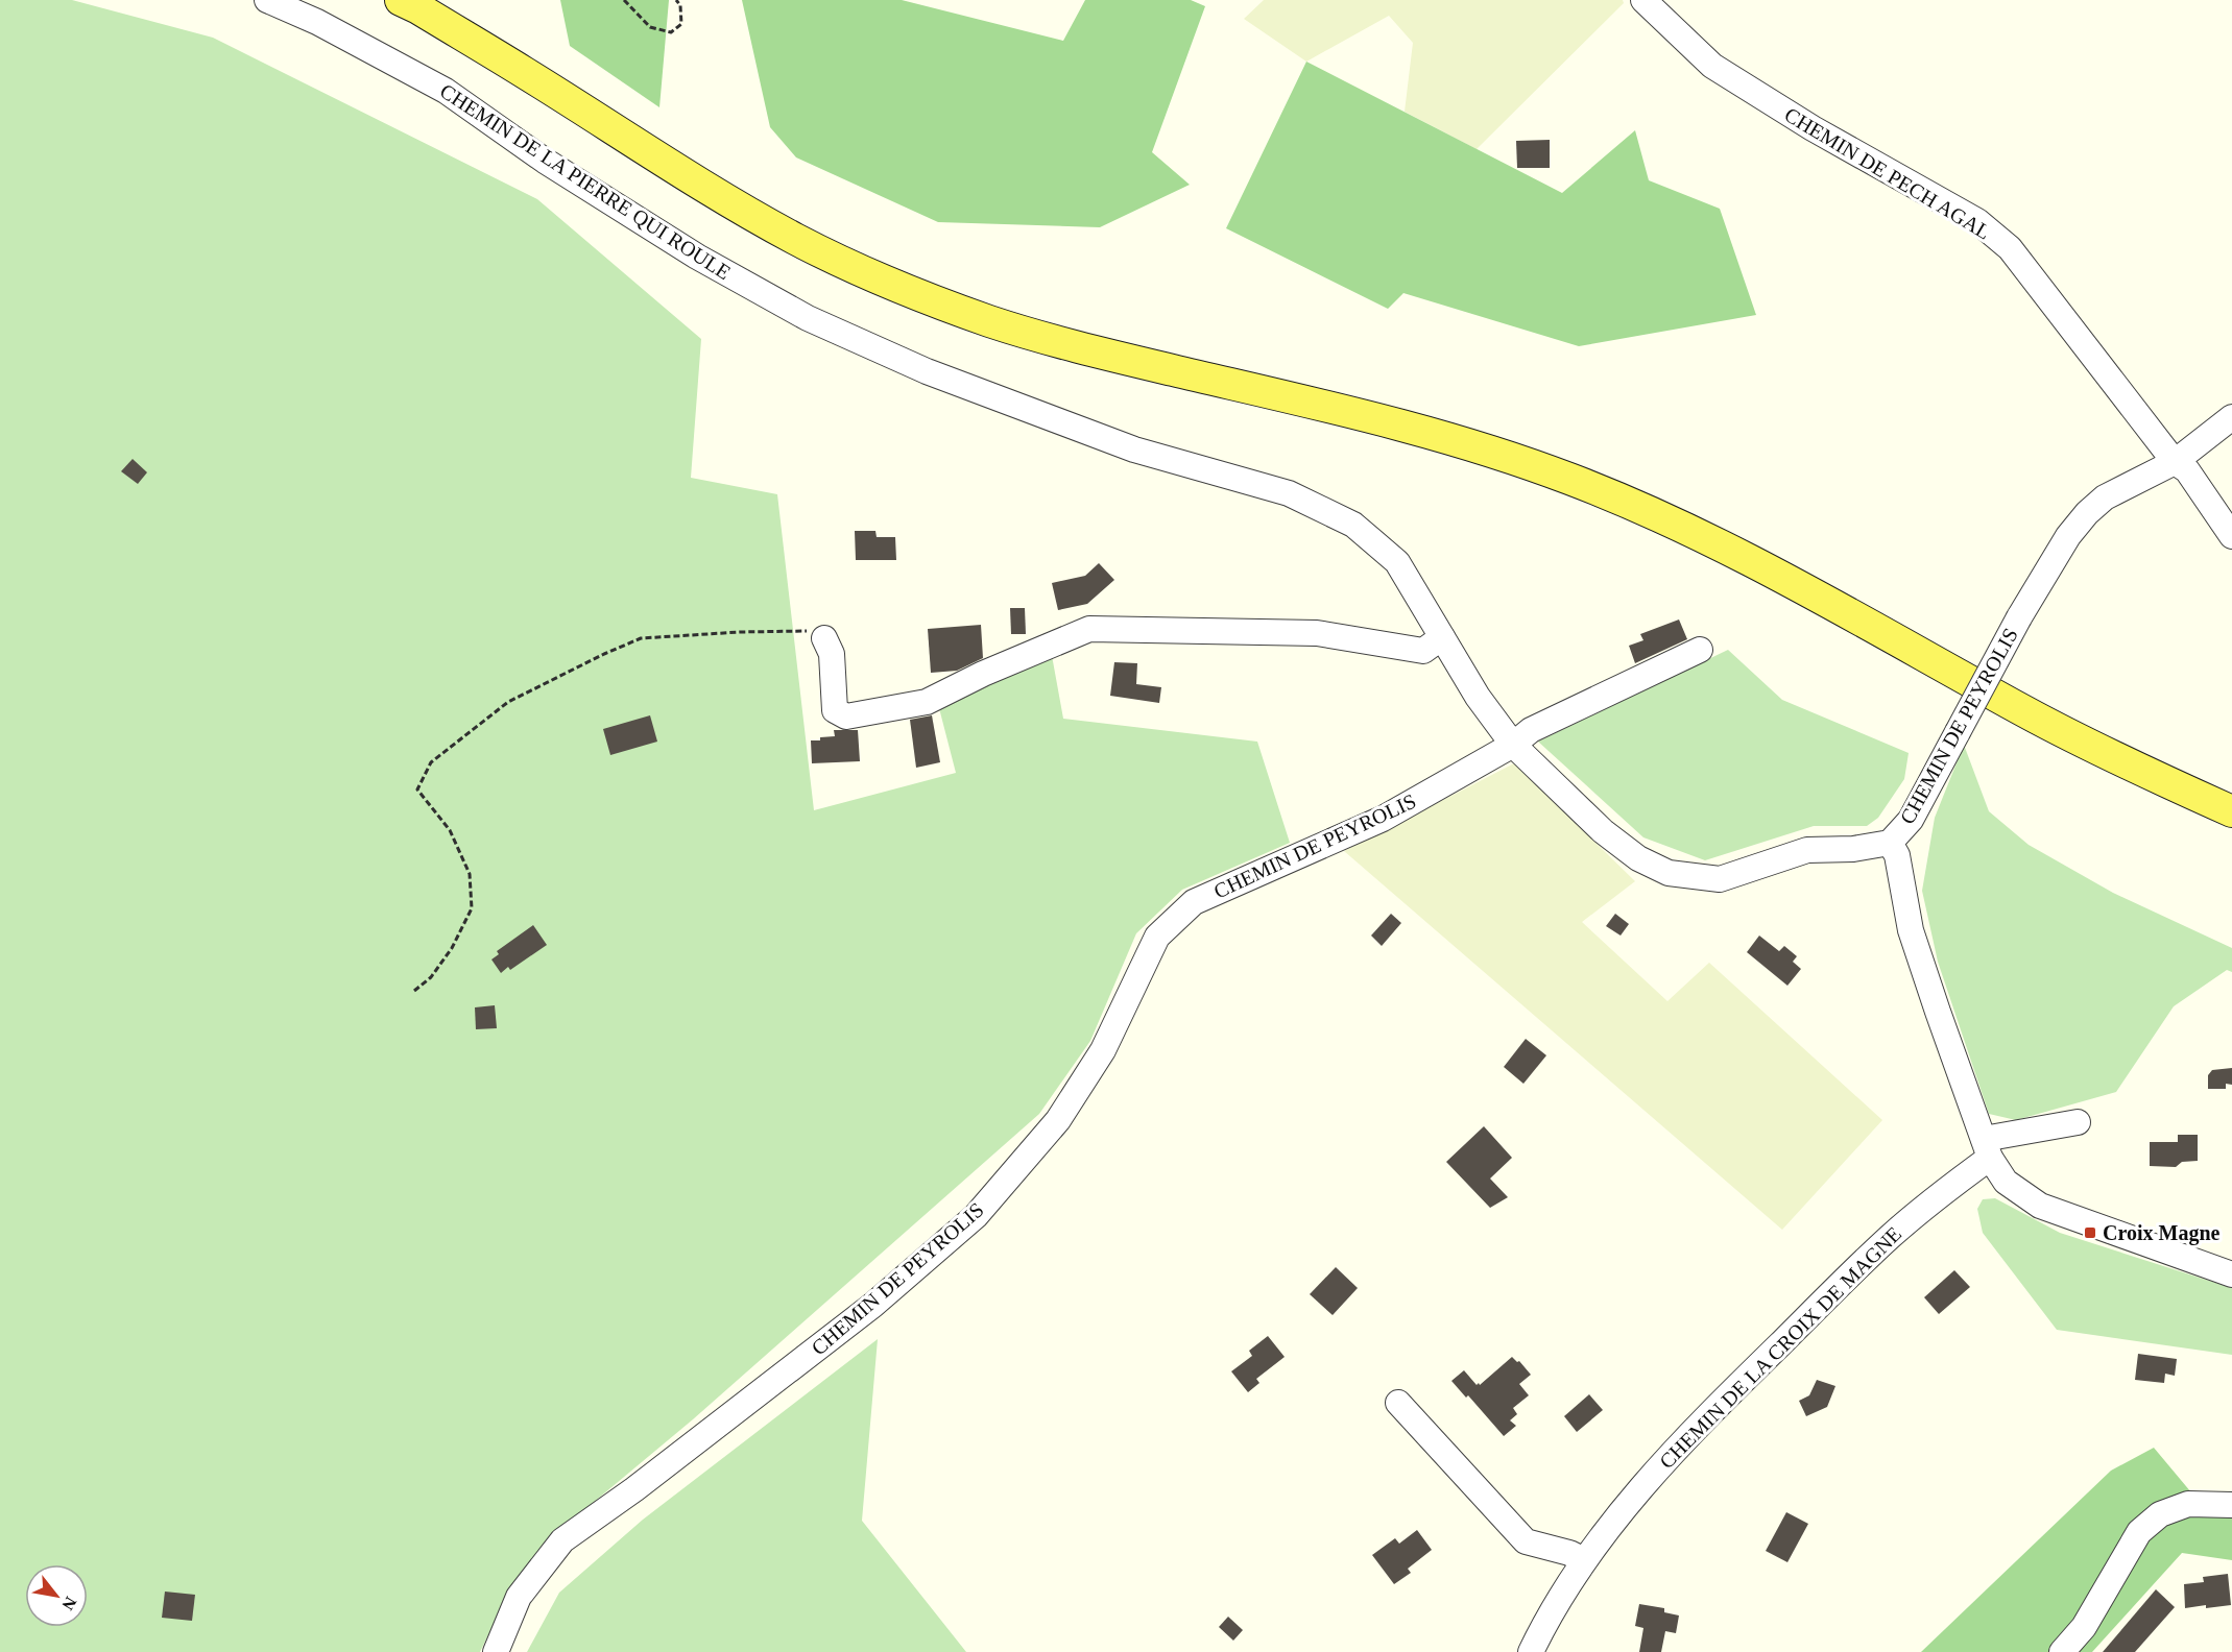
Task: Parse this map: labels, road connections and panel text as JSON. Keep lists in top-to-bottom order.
{
  "streets": {
    "street": [
      "CHEMIN DE PECH AGAL",
      "CHEMIN DE LA PIERRE QUI ROULE",
      "CHEMIN DE PEYROLIS",
      "CHEMIN DE LA CROIX DE MAGNE"
    ]
  },
  "crossings": [
    ["CHEMIN DE PECH AGAL", "CHEMIN DE PEYROLIS"],
    ["CHEMIN DE LA PIERRE QUI ROULE", "CHEMIN DE PEYROLIS"]
  ],
  "places": {
    "transit": ["Croix Magne"]
  },
  "north": "bottom right"
}
